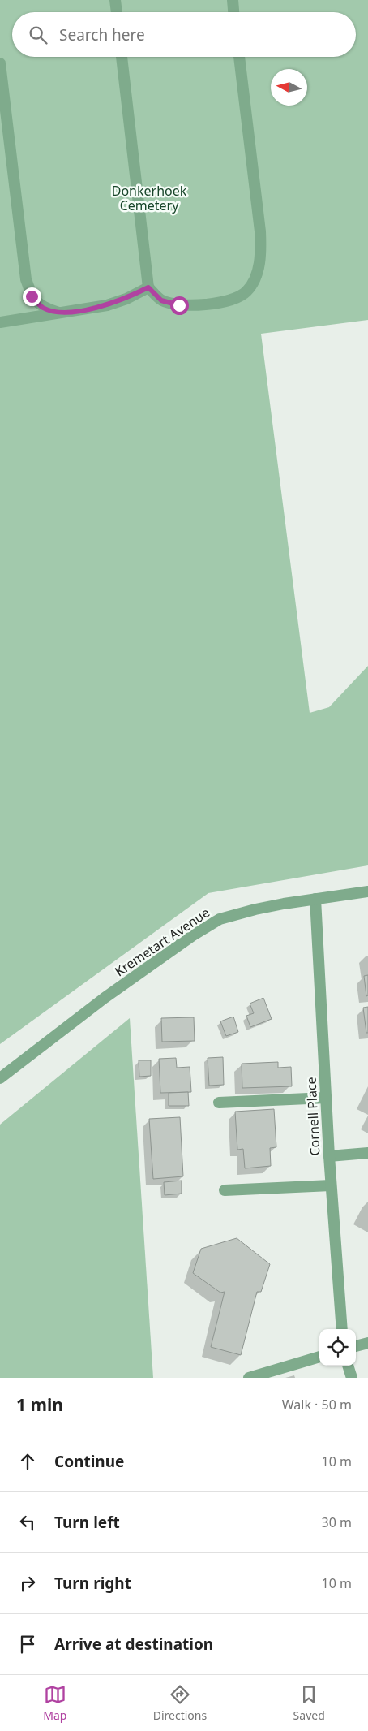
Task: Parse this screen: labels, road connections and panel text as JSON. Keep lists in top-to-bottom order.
{
  "streets": {
    "street": ["Kremetart Avenue", "Cornell Place"]
  },
  "crossings": [
    ["Kremetart Avenue", "Cornell Place"]
  ],
  "parks": ["Donkerhoek Cemetery"],
  "north": "left",
  "page": {
    "search": "Search here",
    "heading": ["1 min", "Walk · 50 m"],
    "list": [
      ["Continue", "10 m"],
      ["Turn left", "30 m"],
      ["Turn right", "10 m"],
      "Arrive at destination"
    ],
    "nav": ["Map", "Directions", "Saved"]
  }
}
